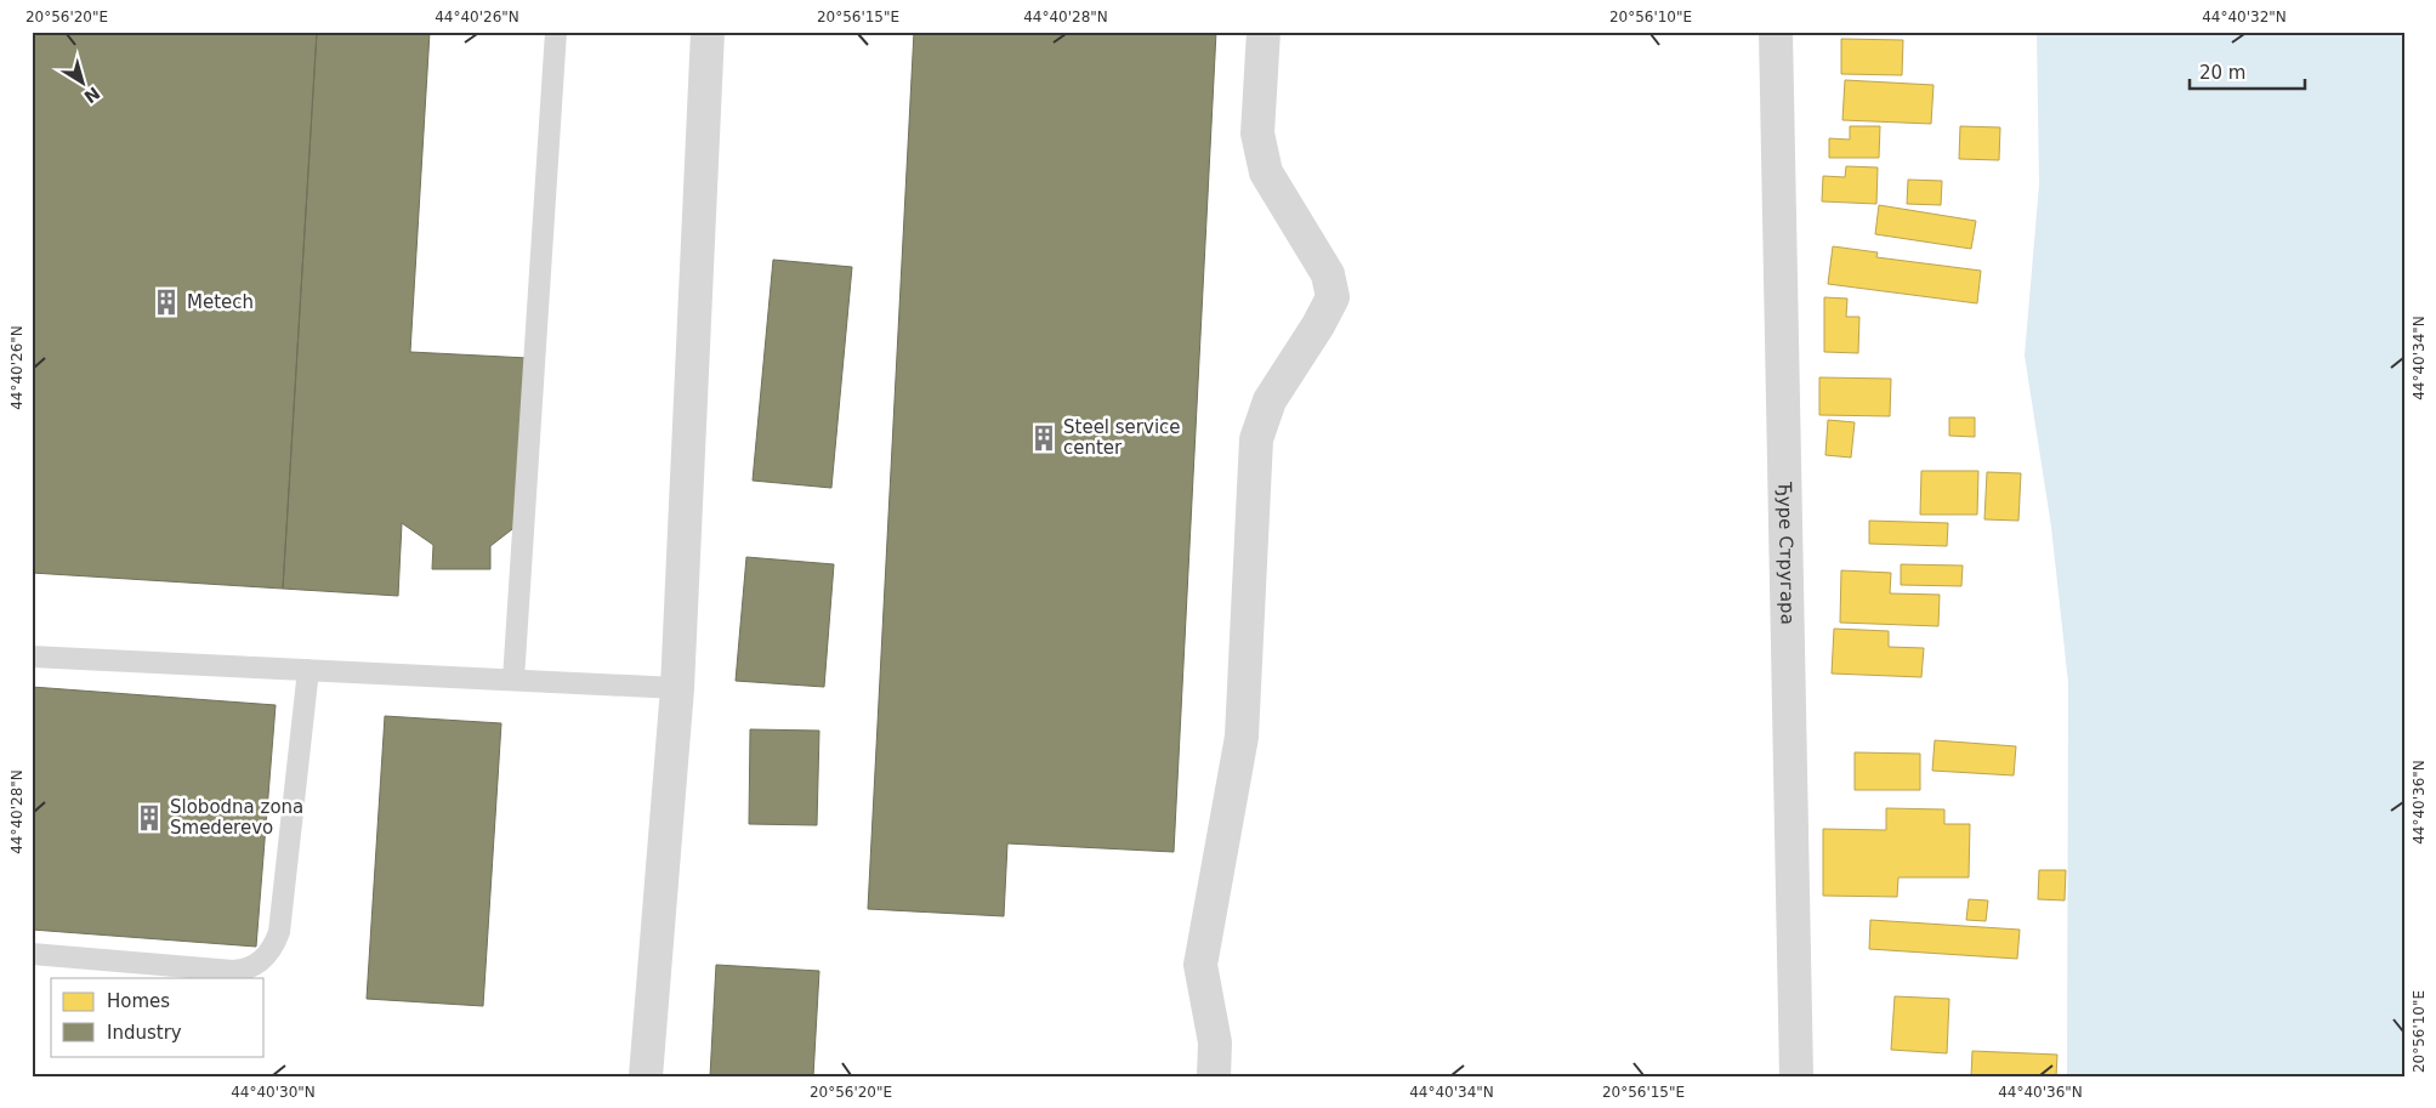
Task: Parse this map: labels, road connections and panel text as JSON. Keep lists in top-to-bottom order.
{
  "streets": {
    "street": ["Ђуре Стругара"]
  },
  "places": {
    "building": ["Metech", "Steel service center", "Slobodna zona Smederevo"]
  },
  "legend": ["Homes", "Industry"],
  "scale_bar": "20 m",
  "north": "bottom right",
  "coordinates": [
    "20°56'20\"E",
    "44°40'26\"N",
    "20°56'15\"E",
    "44°40'28\"N",
    "20°56'10\"E",
    "44°40'32\"N",
    "44°40'34\"N",
    "44°40'36\"N",
    "44°40'30\"N"
  ]
}
